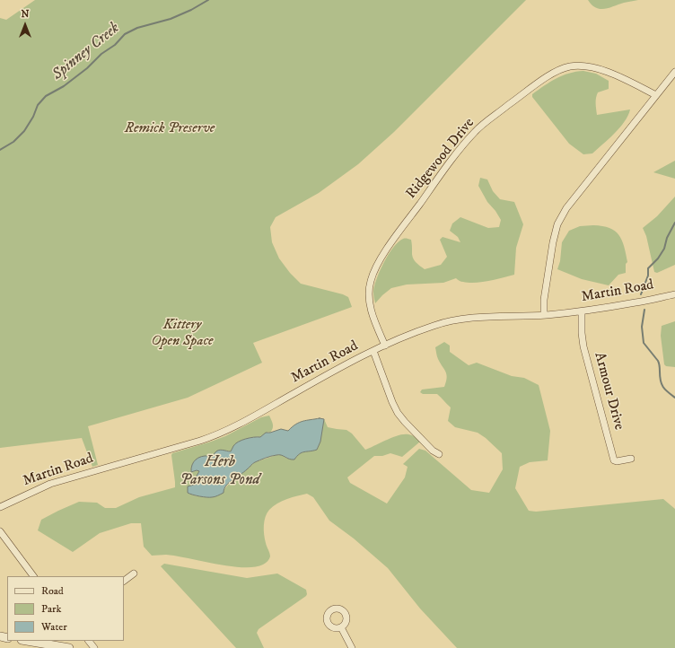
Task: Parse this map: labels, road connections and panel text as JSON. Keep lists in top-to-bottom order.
{
  "streets": {
    "street": ["Ridgewood Drive", "Martin Road", "Armour Drive"]
  },
  "crossings": [
    ["Ridgewood Drive", "Martin Road"],
    ["Martin Road", "Armour Drive"]
  ],
  "water": ["Spinney Creek", "Herb Parsons Pond"],
  "parks": ["Remick Preserve", "Kittery Open Space"],
  "legend": ["Road", "Park", "Water"],
  "north": "top"
}
